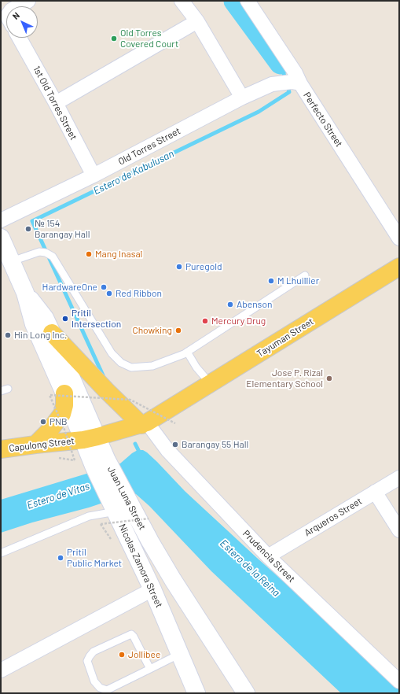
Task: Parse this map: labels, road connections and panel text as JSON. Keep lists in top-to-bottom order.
{
  "streets": {
    "main road": [
      "Tayuman Street",
      "Capulong Street",
      "Juan Luna Street",
      "Nicolas Zamora Street"
    ],
    "street": [
      "1st Old Torres Street",
      "Perfecto Street",
      "Old Torres Street",
      "Arqueros Street",
      "Prudencia Street"
    ]
  },
  "crossings": [
    ["1st Old Torres Street", "Old Torres Street"],
    ["Perfecto Street", "Old Torres Street"],
    ["Tayuman Street", "Capulong Street"],
    ["Tayuman Street", "Juan Luna Street"],
    ["Tayuman Street", "Prudencia Street"],
    ["Capulong Street", "Juan Luna Street"],
    ["Juan Luna Street", "Nicolas Zamora Street"],
    ["Arqueros Street", "Prudencia Street"]
  ],
  "water": ["Estero de Kabulusan", "Estero de Vitas", "Estero de la Reina"],
  "places": [
    "Old Torres Covered Court",
    "№ 154 Barangay Hall",
    "Mang Inasal",
    "Puregold",
    "M Lhuillier",
    "HardwareOne",
    "Red Ribbon",
    "Abenson",
    "Pritil Intersection",
    "Mercury Drug",
    "Chowking",
    "Hin Long Inc.",
    "Jose P. Rizal Elementary School",
    "PNB",
    "Barangay 55 Hall",
    "Pritil Public Market",
    "Jollibee"
  ],
  "north": "top left"
}
